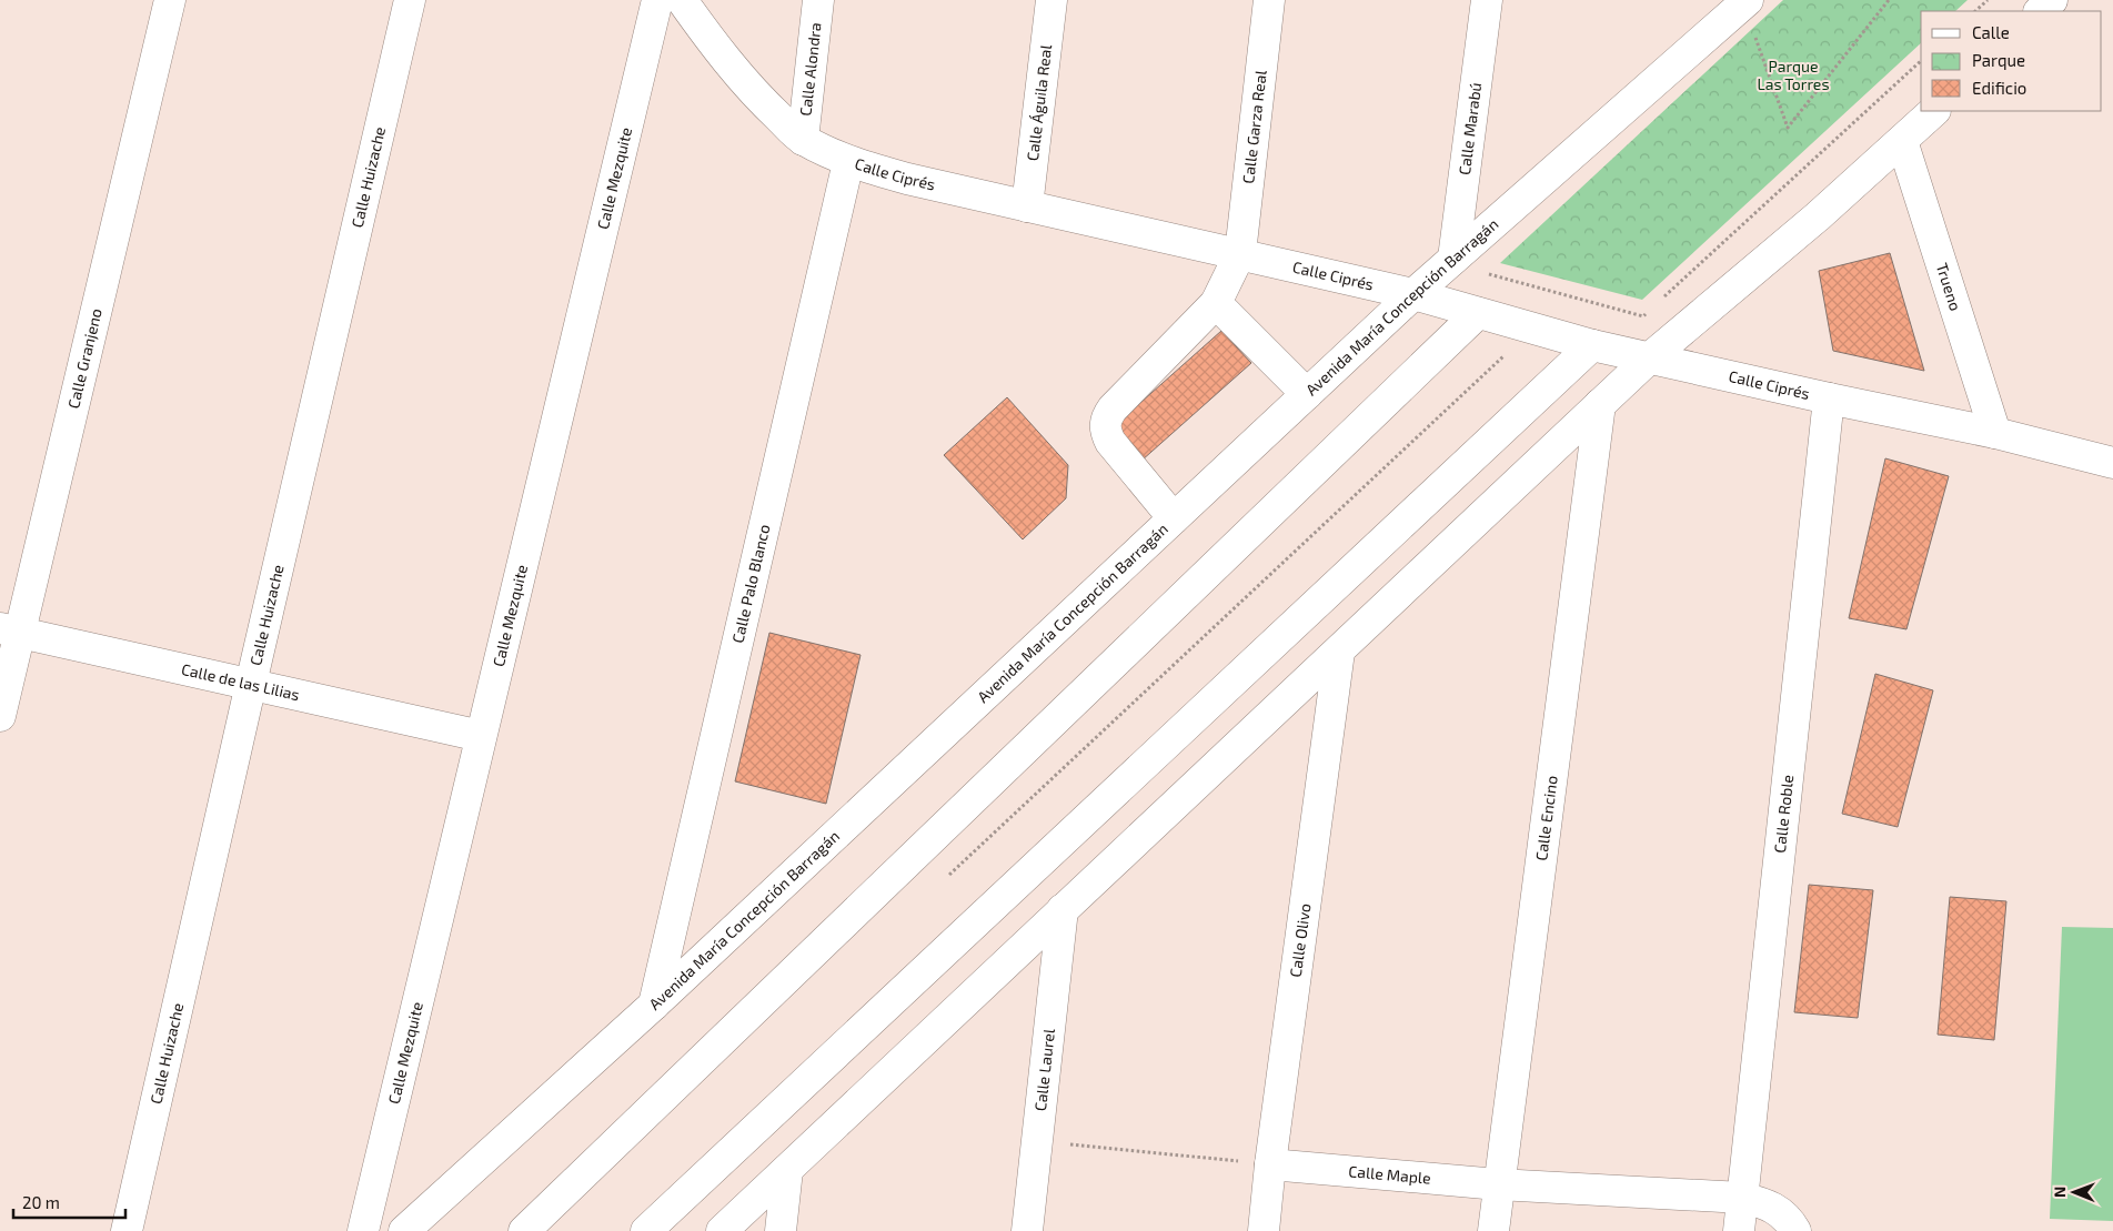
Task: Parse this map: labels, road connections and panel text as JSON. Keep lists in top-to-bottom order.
{
  "streets": {
    "street": [
      "Calle Alondra",
      "Calle Águila Real",
      "Calle Garza Real",
      "Calle Marabú",
      "Calle Ciprés",
      "Calle Huizache",
      "Calle Mezquite",
      "Trueno",
      "Avenida María Concepción Barragán",
      "Calle Granjeno",
      "Calle Palo Blanco",
      "Calle de las Lilias",
      "Calle Roble",
      "Calle Encino",
      "Calle Olivo",
      "Calle Laurel",
      "Calle Maple"
    ]
  },
  "crossings": [
    ["Calle Alondra", "Calle Ciprés"],
    ["Calle Águila Real", "Calle Ciprés"],
    ["Calle Garza Real", "Calle Ciprés"],
    ["Calle Marabú", "Avenida María Concepción Barragán"],
    ["Calle Ciprés", "Trueno"],
    ["Calle Ciprés", "Avenida María Concepción Barragán"],
    ["Calle Ciprés", "Calle Palo Blanco"],
    ["Calle Ciprés", "Calle Roble"],
    ["Calle Huizache", "Calle de las Lilias"],
    ["Calle Mezquite", "Calle de las Lilias"],
    ["Avenida María Concepción Barragán", "Calle Palo Blanco"],
    ["Calle Granjeno", "Calle de las Lilias"],
    ["Calle Roble", "Calle Maple"],
    ["Calle Encino", "Calle Maple"],
    ["Calle Olivo", "Calle Maple"]
  ],
  "parks": ["Parque Las Torres"],
  "legend": ["Calle", "Parque", "Edificio"],
  "scale_bar": "20 m",
  "north": "left"
}
